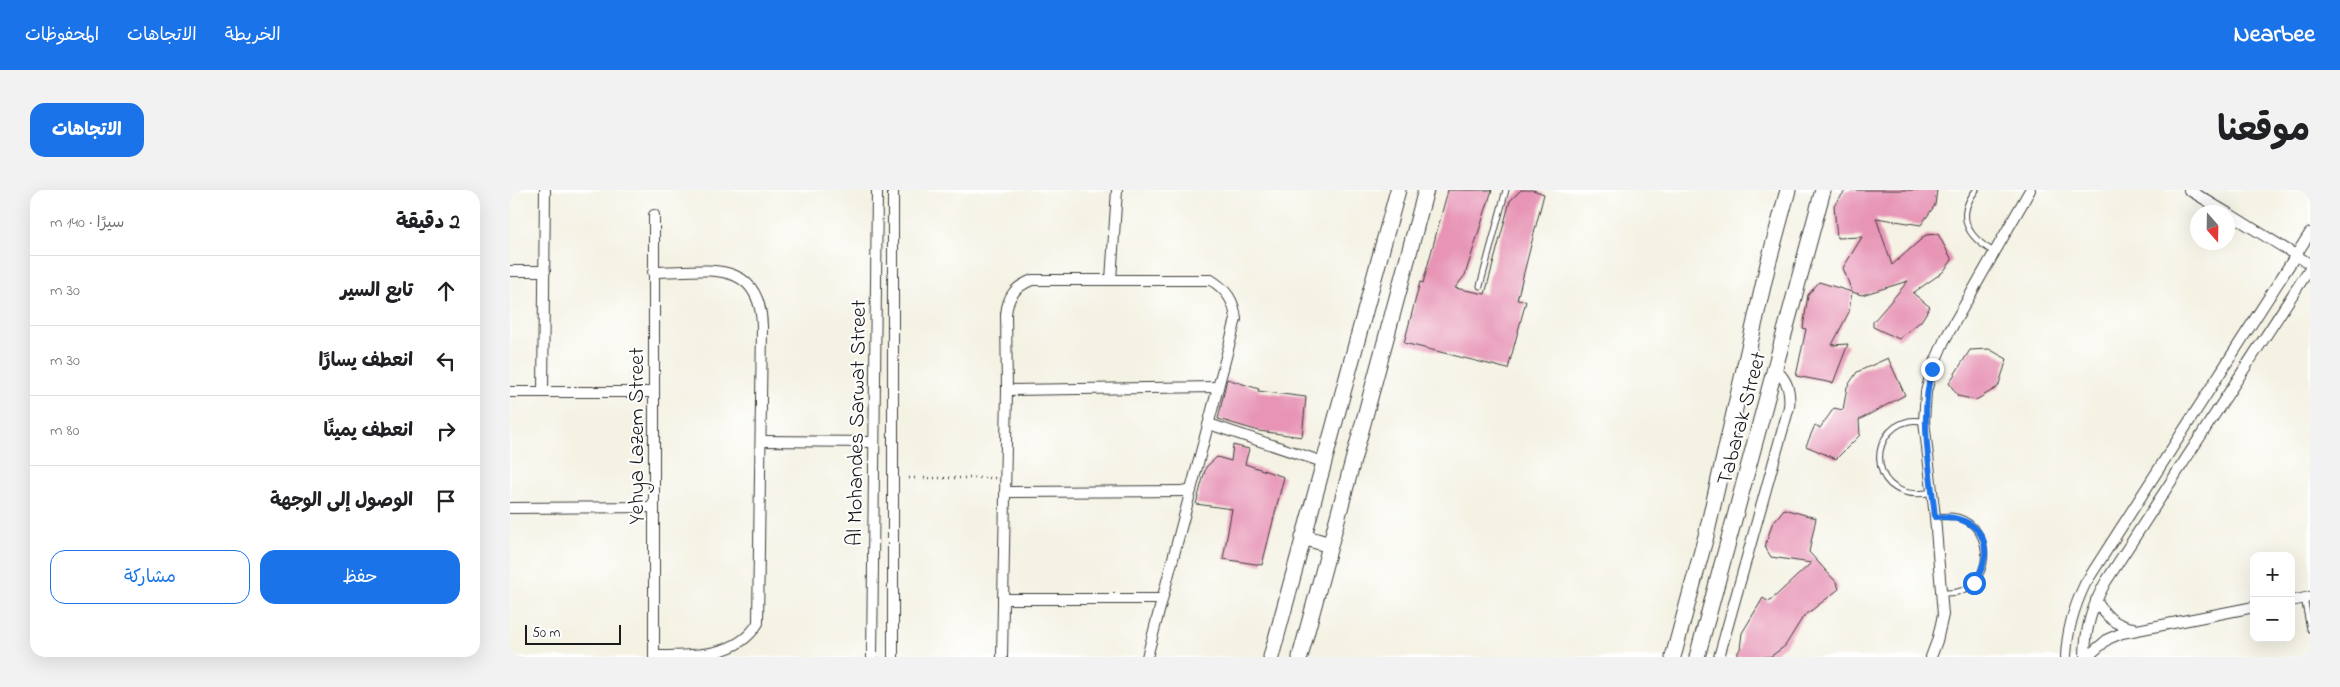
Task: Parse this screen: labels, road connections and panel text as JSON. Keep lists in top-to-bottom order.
{
  "streets": {
    "street": ["Tabarak Street", "Al Mohandes Sarwat Street", "Yehya Lazem Street"]
  },
  "scale_bar": "50 m",
  "north": "bottom",
  "page": {
    "header": "Nearbee",
    "nav": ["الخريطة", "الاتجاهات", "المحفوظات"],
    "title": "موقعنا",
    "buttons": [
      "الاتجاهات",
      ["حفظ", "مشاركة"]
    ],
    "heading": ["2 دقيقة", "سيرًا · 140 m"],
    "list": [
      ["تابع السير", "30 m"],
      ["انعطف يسارًا", "30 m"],
      ["انعطف يمينًا", "80 m"],
      "الوصول إلى الوجهة"
    ],
    "map_buttons": ["+", "−"],
    "scale": "50 m"
  }
}
